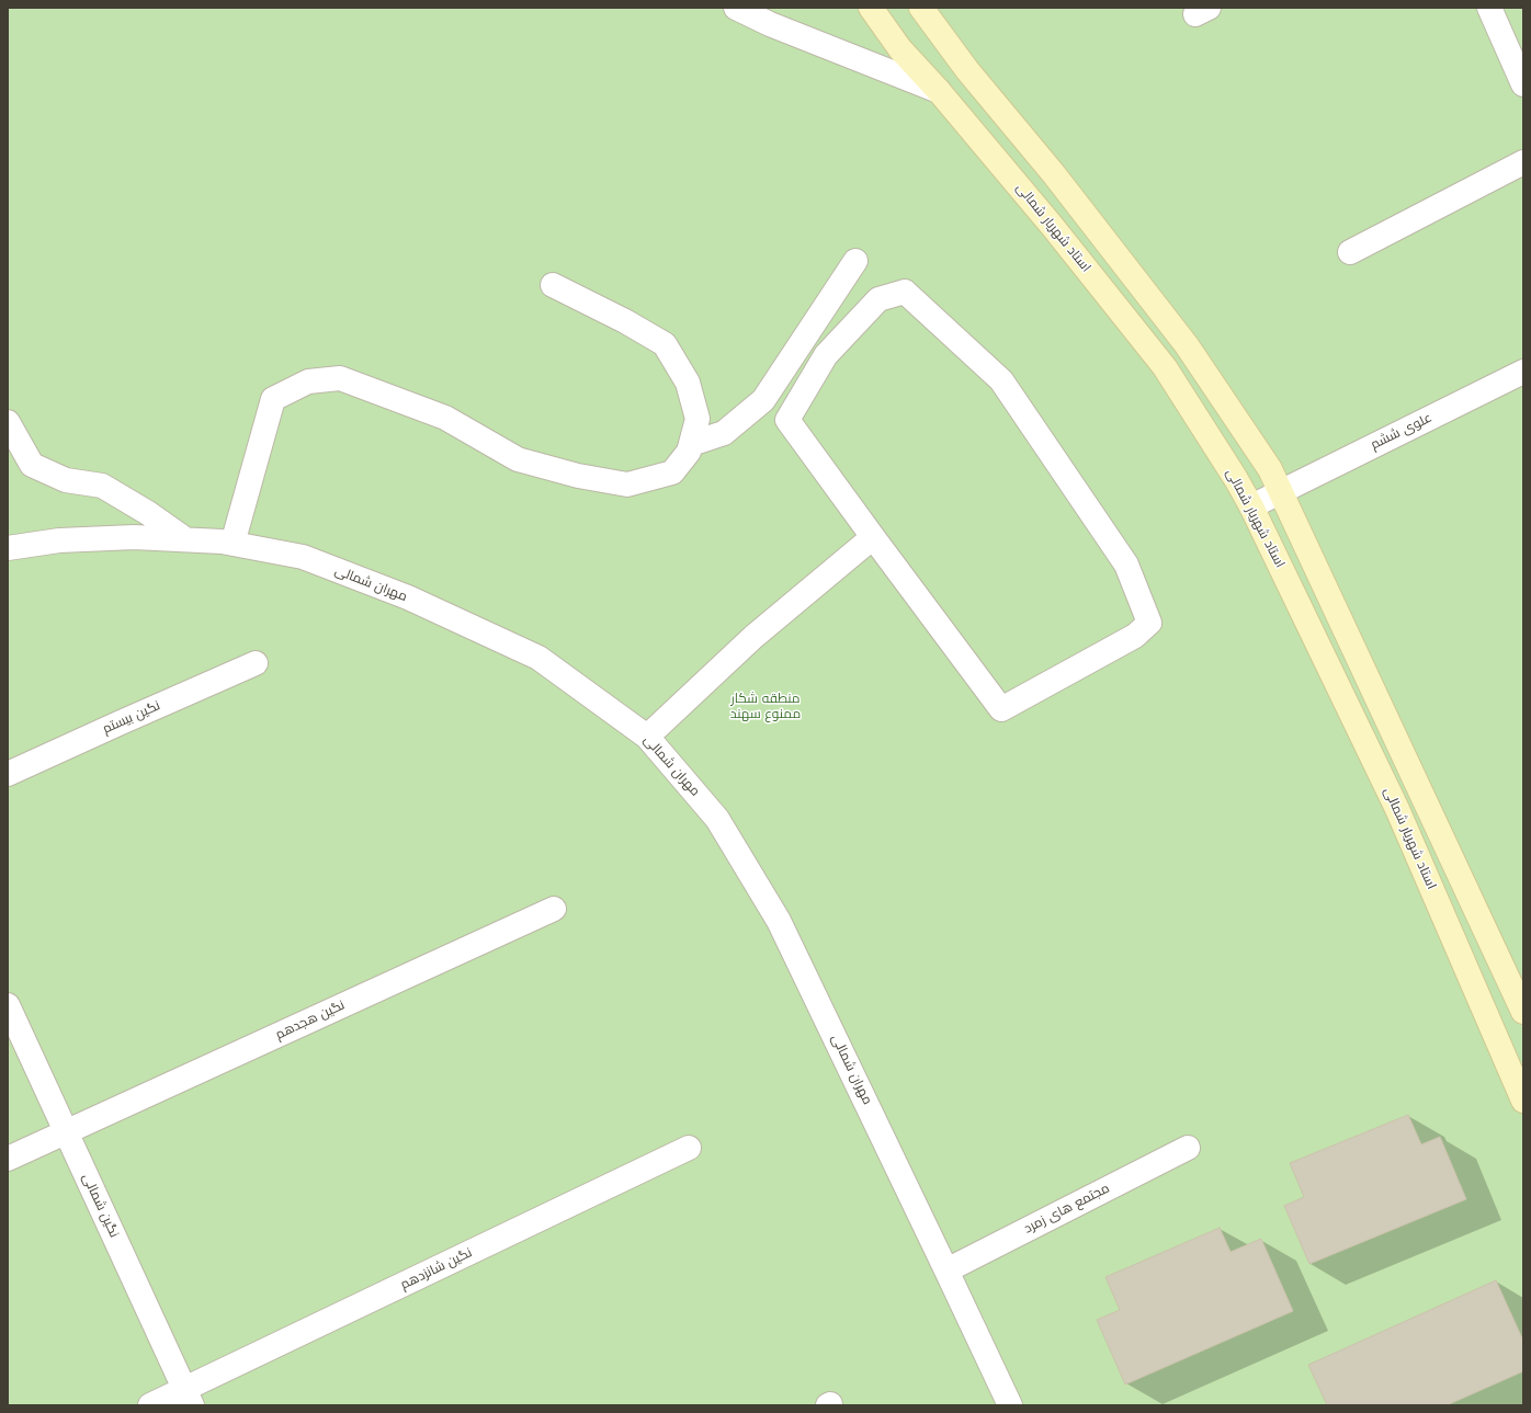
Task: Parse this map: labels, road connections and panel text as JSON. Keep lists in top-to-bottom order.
{
  "streets": {
    "street": [
      "استاد شهریار شمالی",
      "علوی ششم",
      "مهران شمالی",
      "نگین بیستم",
      "نگین هجدهم",
      "نگین شمالی",
      "مجتمع های زمرد",
      "نگین شانزدهم"
    ]
  },
  "crossings": [
    ["استاد شهریار شمالی", "علوی ششم"],
    ["مهران شمالی", "مجتمع های زمرد"],
    ["نگین هجدهم", "نگین شمالی"],
    ["نگین شمالی", "نگین شانزدهم"]
  ],
  "parks": ["منطقه شکار ممنوع سهند"]
}
